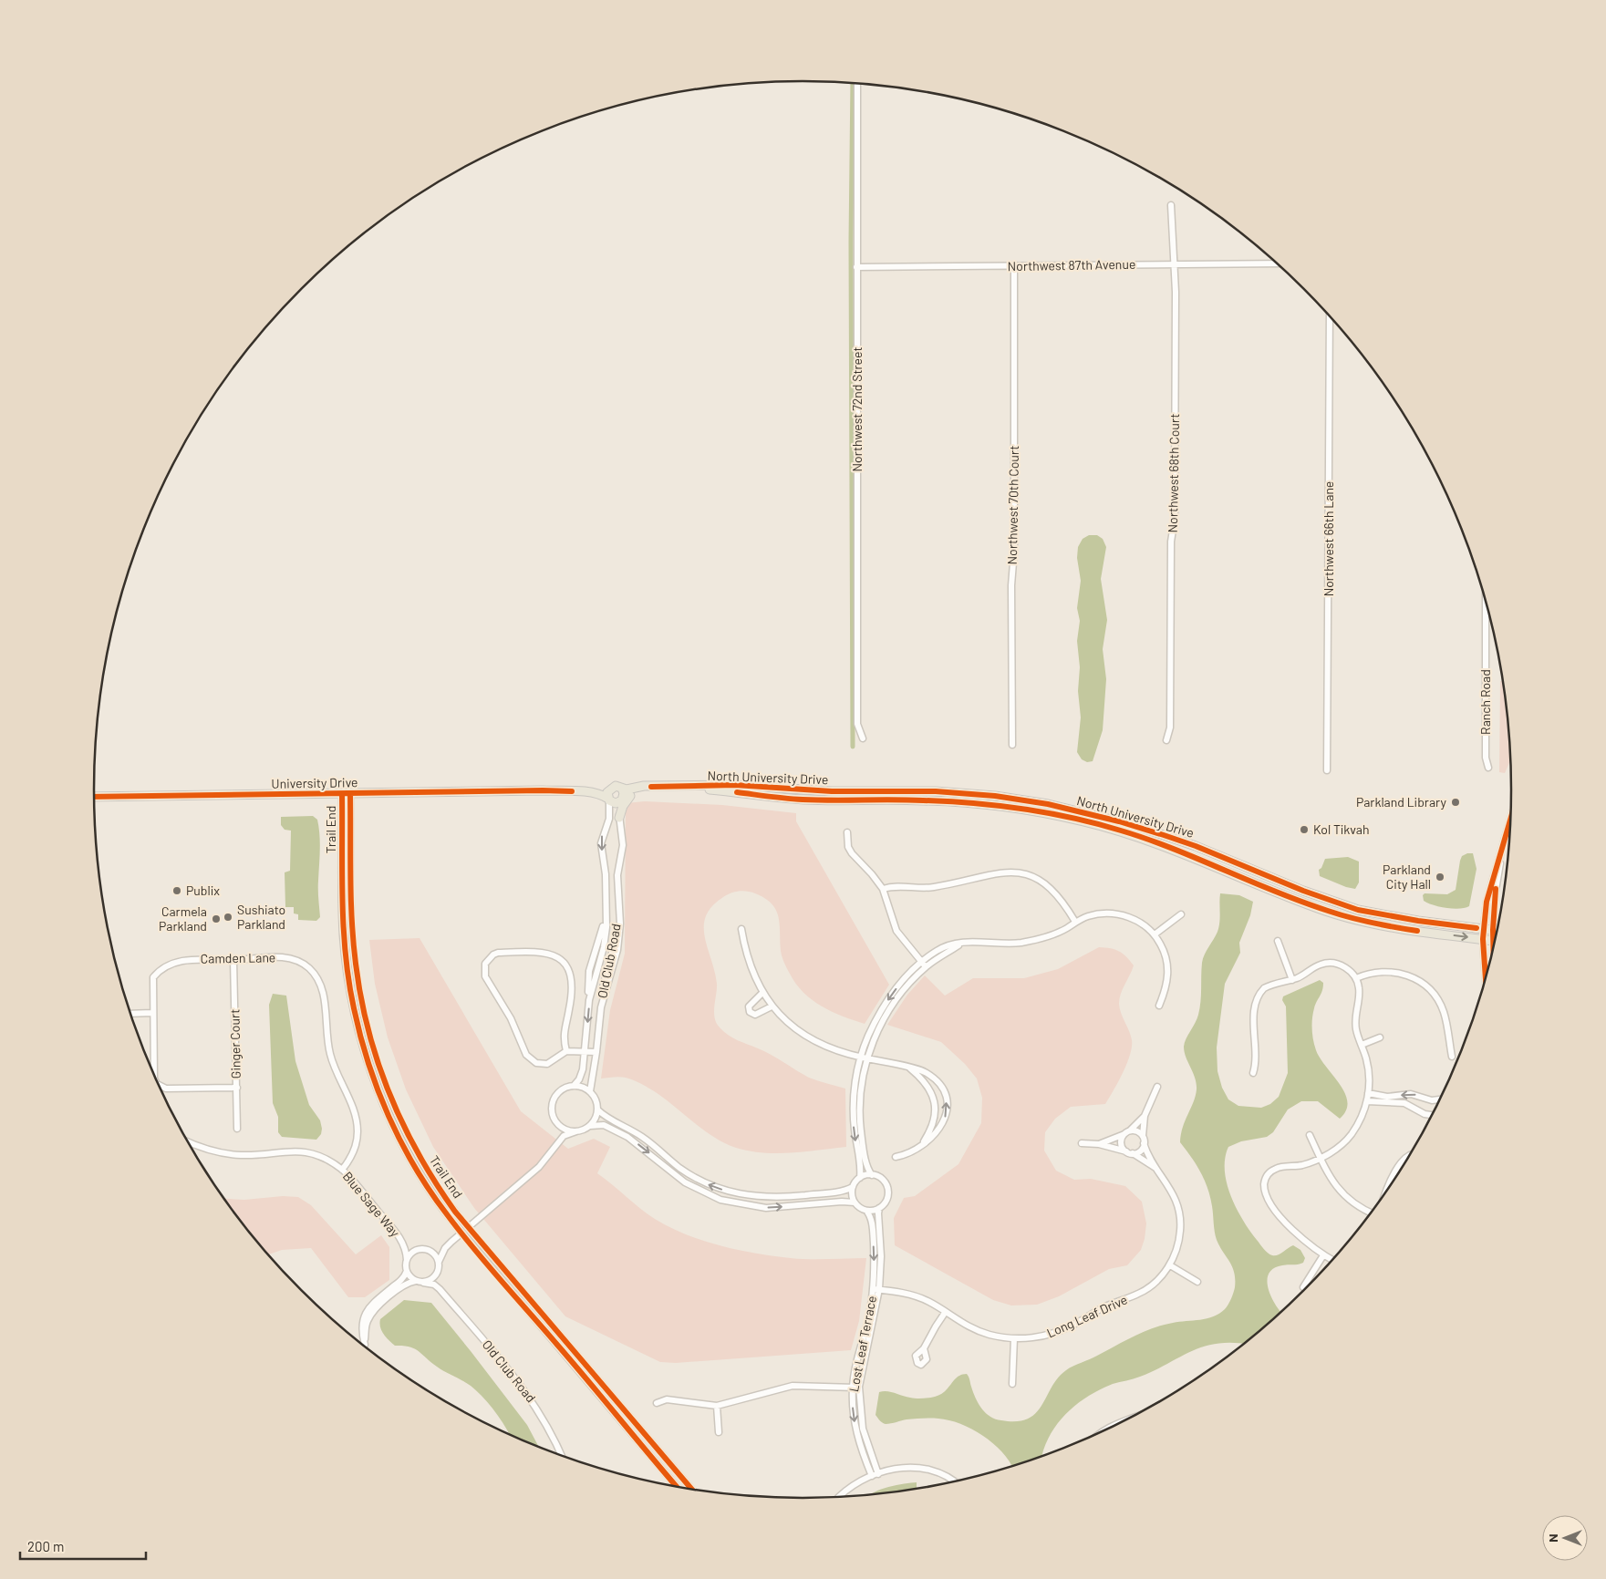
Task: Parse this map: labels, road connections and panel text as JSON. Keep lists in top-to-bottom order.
{
  "streets": {
    "main road": ["North University Drive", "University Drive"],
    "street": [
      "Northwest 87th Avenue",
      "Northwest 72nd Street",
      "Northwest 68th Court",
      "Northwest 70th Court",
      "Northwest 66th Lane",
      "Ranch Road",
      "Trail End",
      "Camden Lane",
      "Old Club Road",
      "Ginger Court",
      "Blue Sage Way",
      "Long Leaf Drive",
      "Lost Leaf Terrace"
    ]
  },
  "crossings": [
    ["Northwest 87th Avenue", "Northwest 72nd Street"],
    ["Northwest 87th Avenue", "Northwest 68th Court"],
    ["Northwest 87th Avenue", "Northwest 70th Court"],
    ["University Drive", "Trail End"],
    ["University Drive", "Old Club Road"],
    ["Camden Lane", "Ginger Court"],
    ["Camden Lane", "Blue Sage Way"],
    ["Old Club Road", "Blue Sage Way"],
    ["Long Leaf Drive", "Lost Leaf Terrace"]
  ],
  "places": [
    "Parkland Library",
    "Kol Tikvah",
    "Parkland City Hall",
    "Publix",
    "Sushiato Parkland",
    "Carmela Parkland"
  ],
  "scale_bar": "200 m",
  "north": "left"
}
